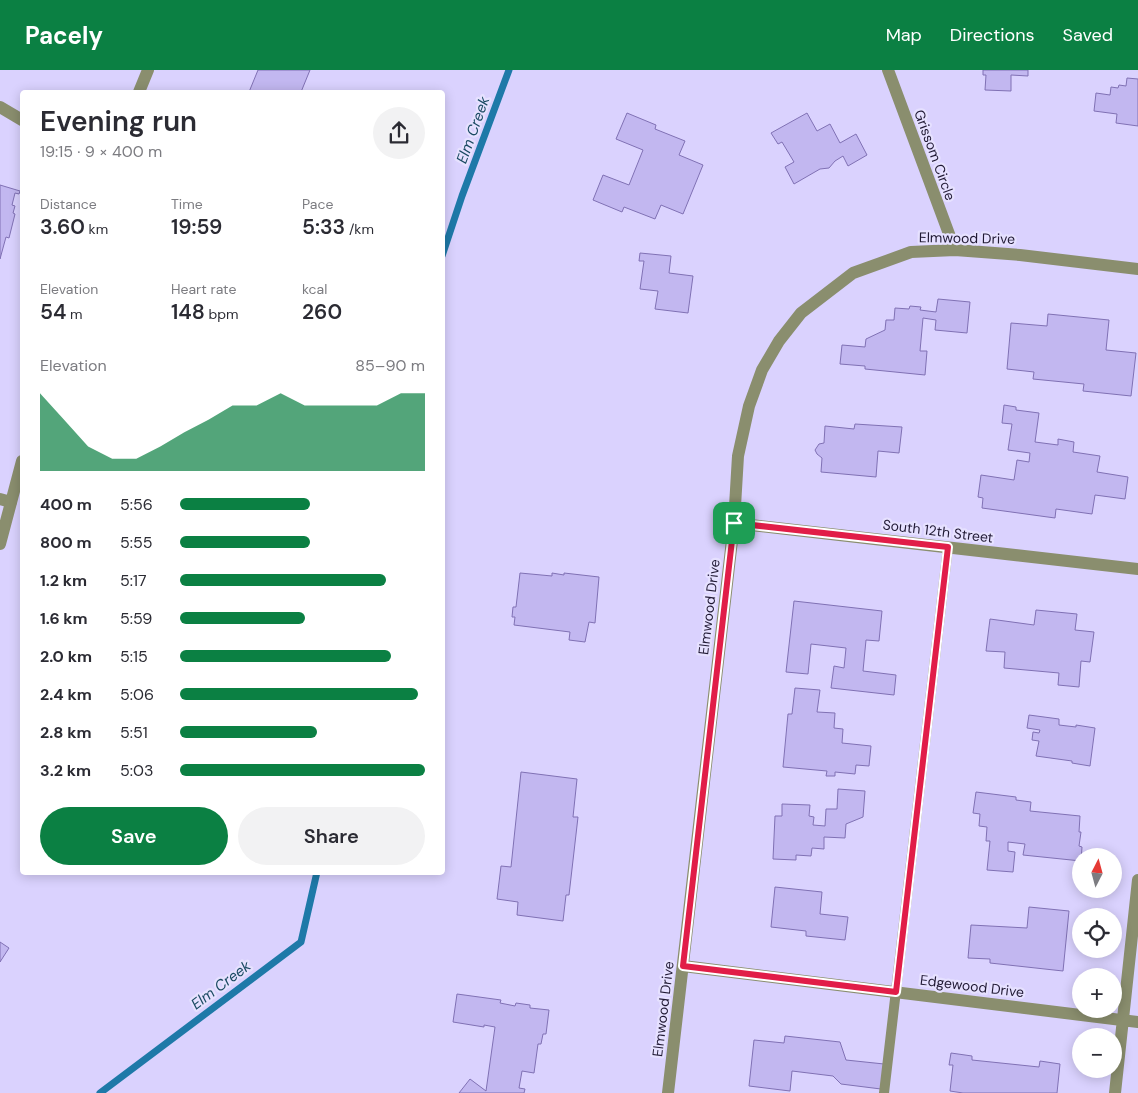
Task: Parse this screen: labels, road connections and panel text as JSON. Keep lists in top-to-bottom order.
{
  "streets": {
    "street": [
      "Grissom Circle",
      "Elmwood Drive",
      "South 12th Street",
      "Edgewood Drive"
    ]
  },
  "crossings": [
    ["Grissom Circle", "Elmwood Drive"],
    ["Elmwood Drive", "South 12th Street"],
    ["Elmwood Drive", "Edgewood Drive"]
  ],
  "water": ["Elm Creek"],
  "north": "top",
  "page": {
    "header": "Pacely",
    "nav": ["Map", "Directions", "Saved"],
    "heading": ["Evening run", "19:15 · 9 × 400 m"],
    "stats": [
      ["Distance", "3.60 km"],
      ["Time", "19:59"],
      ["Pace", "5:33 /km"],
      ["Elevation", "54 m"],
      ["Heart rate", "148 bpm"],
      ["kcal", "260"]
    ],
    "chart": ["Elevation", "85–90 m"],
    "list": [
      {
        "name": "400 m",
        "note": "5:56"
      },
      {
        "name": "800 m",
        "note": "5:55"
      },
      {
        "name": "1.2 km",
        "note": "5:17"
      },
      {
        "name": "1.6 km",
        "note": "5:59"
      },
      {
        "name": "2.0 km",
        "note": "5:15"
      },
      {
        "name": "2.4 km",
        "note": "5:06"
      },
      {
        "name": "2.8 km",
        "note": "5:51"
      },
      {
        "name": "3.2 km",
        "note": "5:03"
      }
    ],
    "buttons": ["Save", "Share"],
    "map_buttons": ["+", "−"]
  }
}
